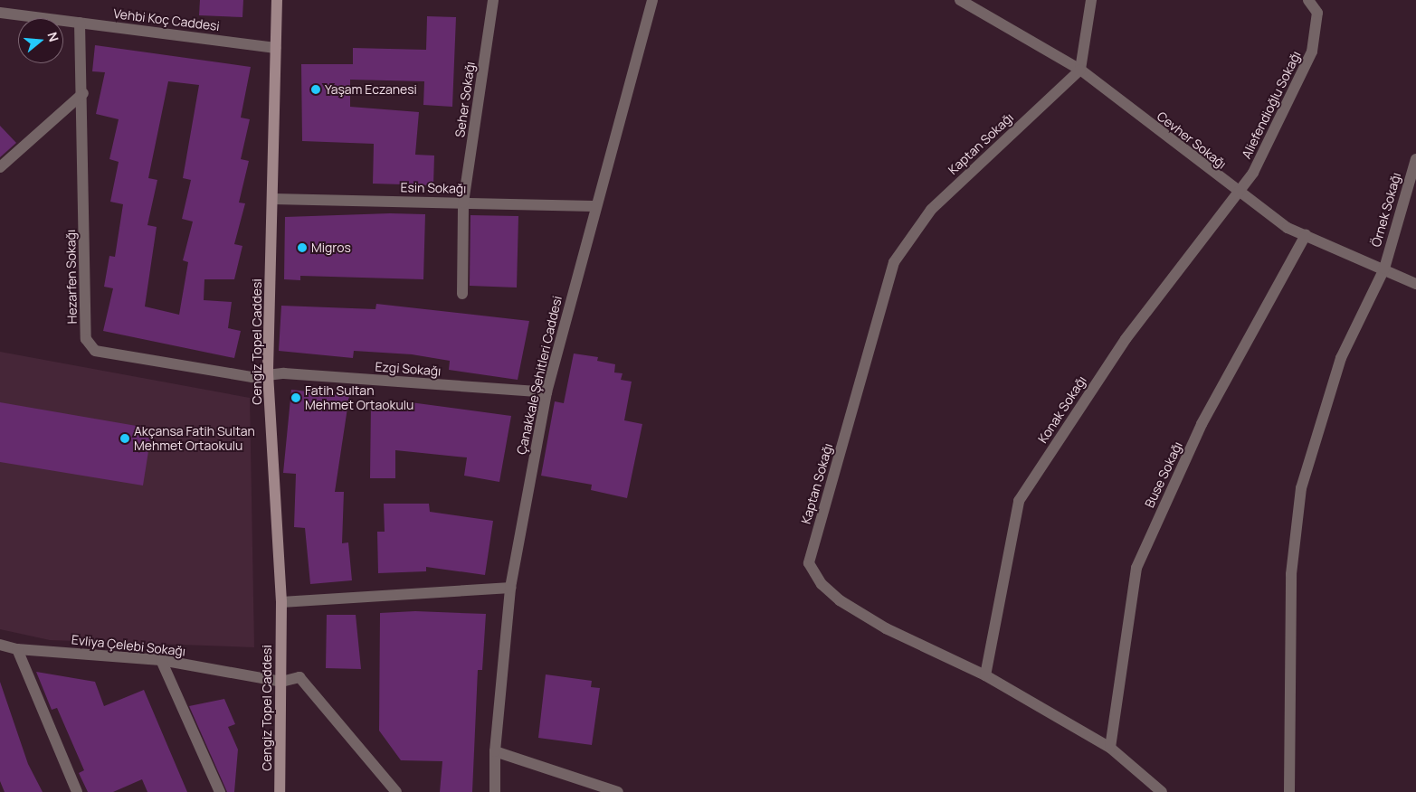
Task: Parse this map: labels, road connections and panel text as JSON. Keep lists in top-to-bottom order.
{
  "streets": {
    "main road": ["Cengiz Topel Caddesi"],
    "street": [
      "Vehbi Koç Caddesi",
      "Seher Sokağı",
      "Aliefendioğlu Sokağı",
      "Cevher Sokağı",
      "Kaptan Sokağı",
      "Esin Sokağı",
      "Örnek Sokağı",
      "Hezarfen Sokağı",
      "Ezgi Sokağı",
      "Çanakkale Şehitleri Caddesi",
      "Konak Sokağı",
      "Buse Sokağı",
      "Evliya Çelebi Sokağı"
    ]
  },
  "crossings": [
    ["Vehbi Koç Caddesi", "Hezarfen Sokağı"],
    ["Vehbi Koç Caddesi", "Cengiz Topel Caddesi"],
    ["Seher Sokağı", "Esin Sokağı"],
    ["Aliefendioğlu Sokağı", "Cevher Sokağı"],
    ["Aliefendioğlu Sokağı", "Konak Sokağı"],
    ["Cevher Sokağı", "Kaptan Sokağı"],
    ["Cevher Sokağı", "Örnek Sokağı"],
    ["Cevher Sokağı", "Konak Sokağı"],
    ["Cevher Sokağı", "Buse Sokağı"],
    ["Kaptan Sokağı", "Konak Sokağı"],
    ["Kaptan Sokağı", "Buse Sokağı"],
    ["Esin Sokağı", "Cengiz Topel Caddesi"],
    ["Esin Sokağı", "Çanakkale Şehitleri Caddesi"],
    ["Hezarfen Sokağı", "Cengiz Topel Caddesi"],
    ["Hezarfen Sokağı", "Ezgi Sokağı"],
    ["Cengiz Topel Caddesi", "Ezgi Sokağı"],
    ["Cengiz Topel Caddesi", "Evliya Çelebi Sokağı"],
    ["Ezgi Sokağı", "Çanakkale Şehitleri Caddesi"]
  ],
  "places": [
    "Yaşam Eczanesi",
    "Migros",
    "Fatih Sultan Mehmet Ortaokulu",
    "Akçansa Fatih Sultan Mehmet Ortaokulu"
  ],
  "north": "right"
}
